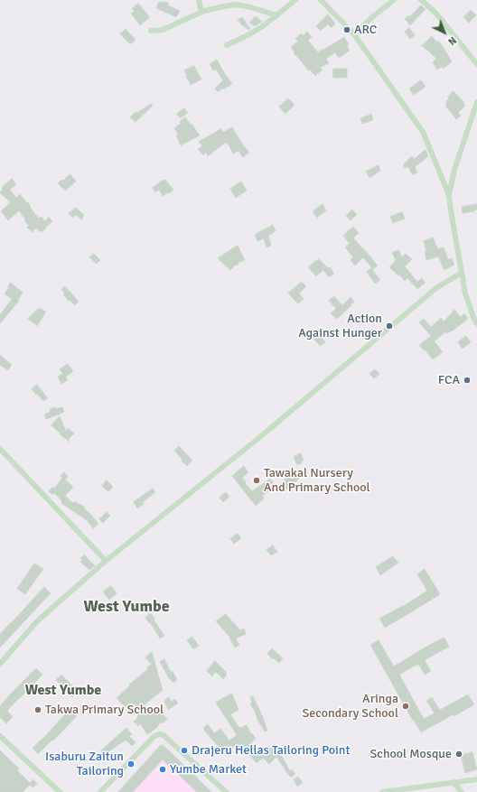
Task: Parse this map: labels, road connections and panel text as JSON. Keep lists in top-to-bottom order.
{
  "districts": ["West Yumbe", "West Yumbe"],
  "places": [
    "ARC",
    "Action Against Hunger",
    "FCA",
    "Tawakal Nursery And Primary School",
    "Aringa Secondary School",
    "Takwa Primary School",
    "Drajeru Hellas Tailoring Point",
    "School Mosque",
    "Isaburu Zaitun Tailoring",
    "Yumbe Market"
  ],
  "north": "bottom right"
}
